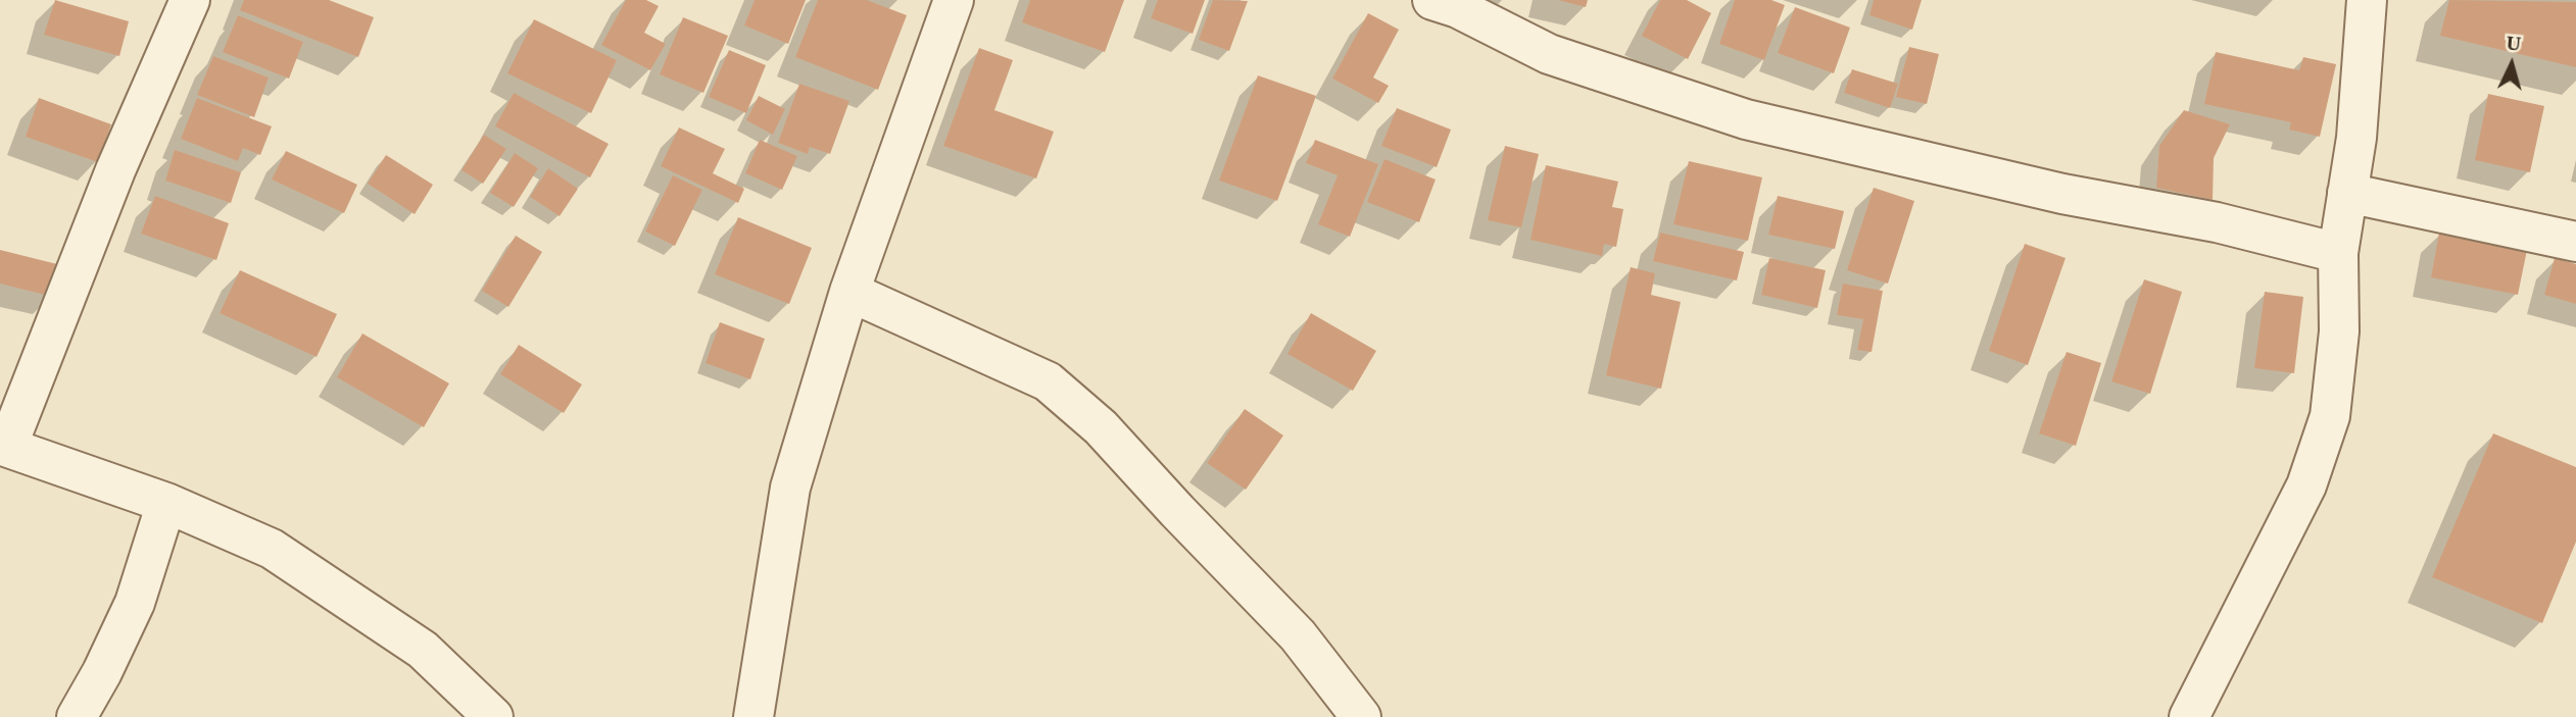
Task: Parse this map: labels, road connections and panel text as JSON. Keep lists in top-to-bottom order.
{
  "north": "top"
}
